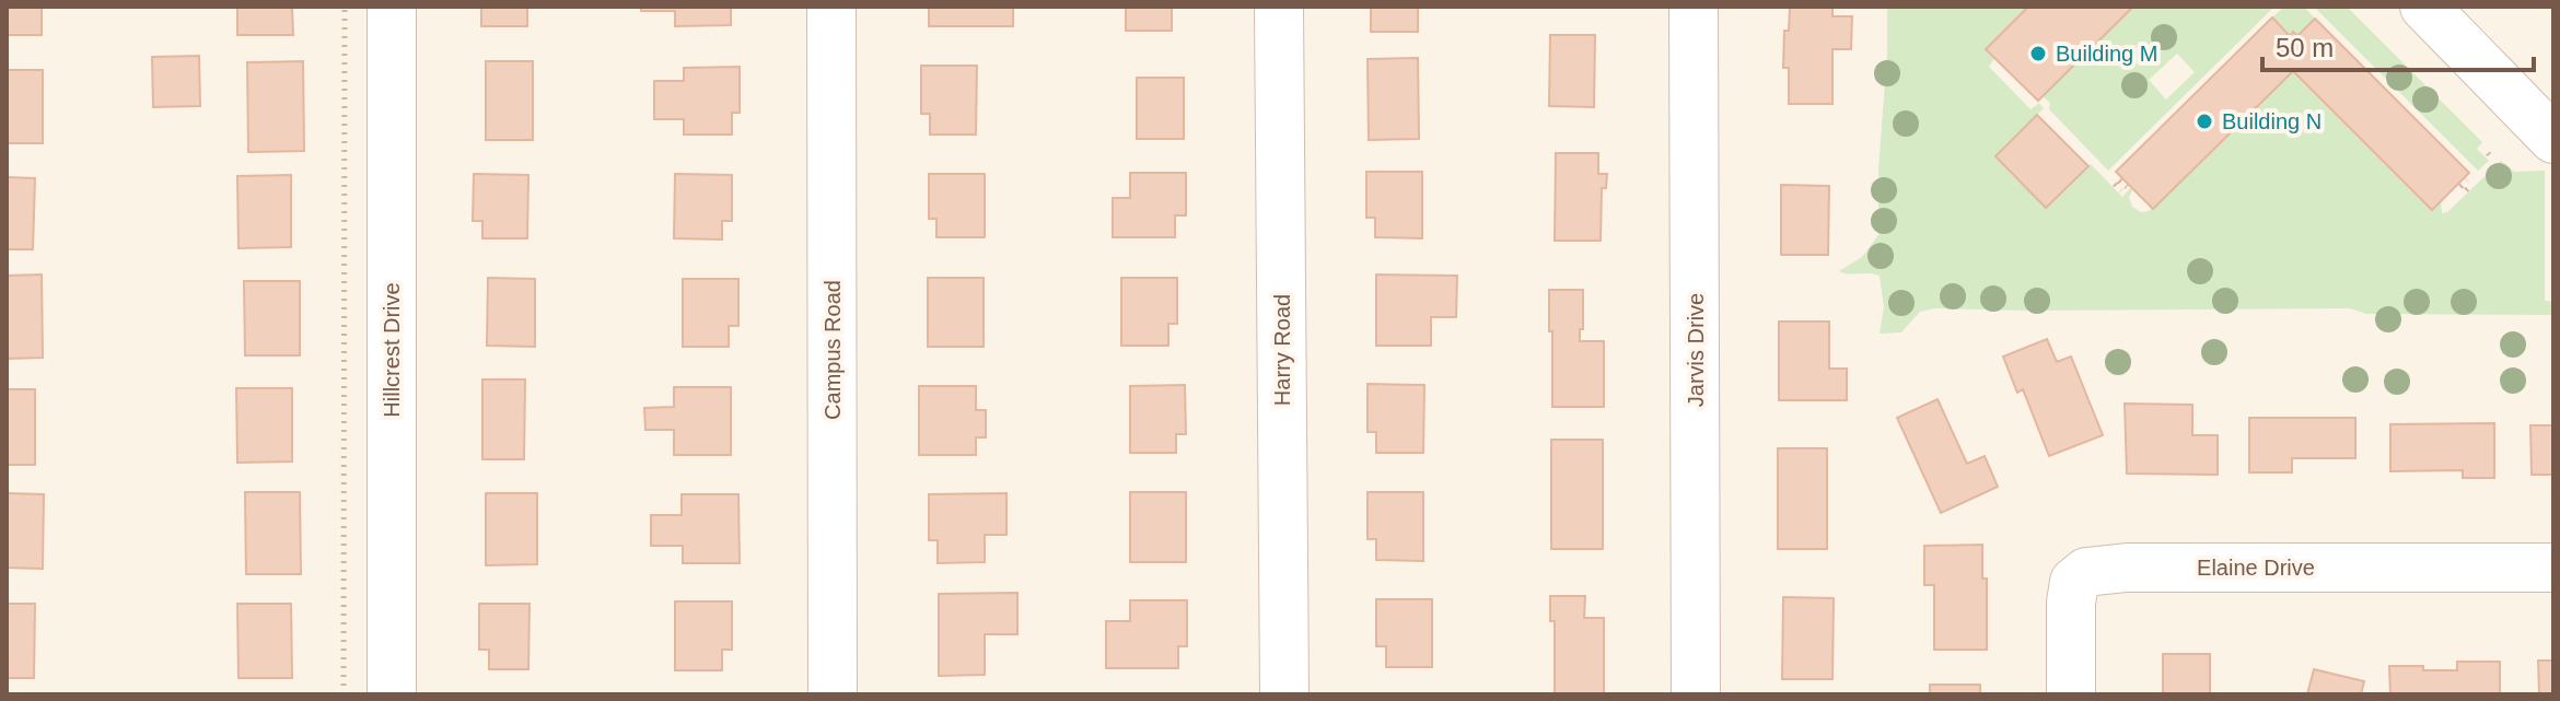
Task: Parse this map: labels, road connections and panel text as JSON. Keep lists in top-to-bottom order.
{
  "streets": {
    "street": [
      "Hillcrest Drive",
      "Campus Road",
      "Harry Road",
      "Jarvis Drive",
      "Elaine Drive"
    ]
  },
  "places": ["Building M", "Building N"],
  "scale_bar": "50 m"
}
